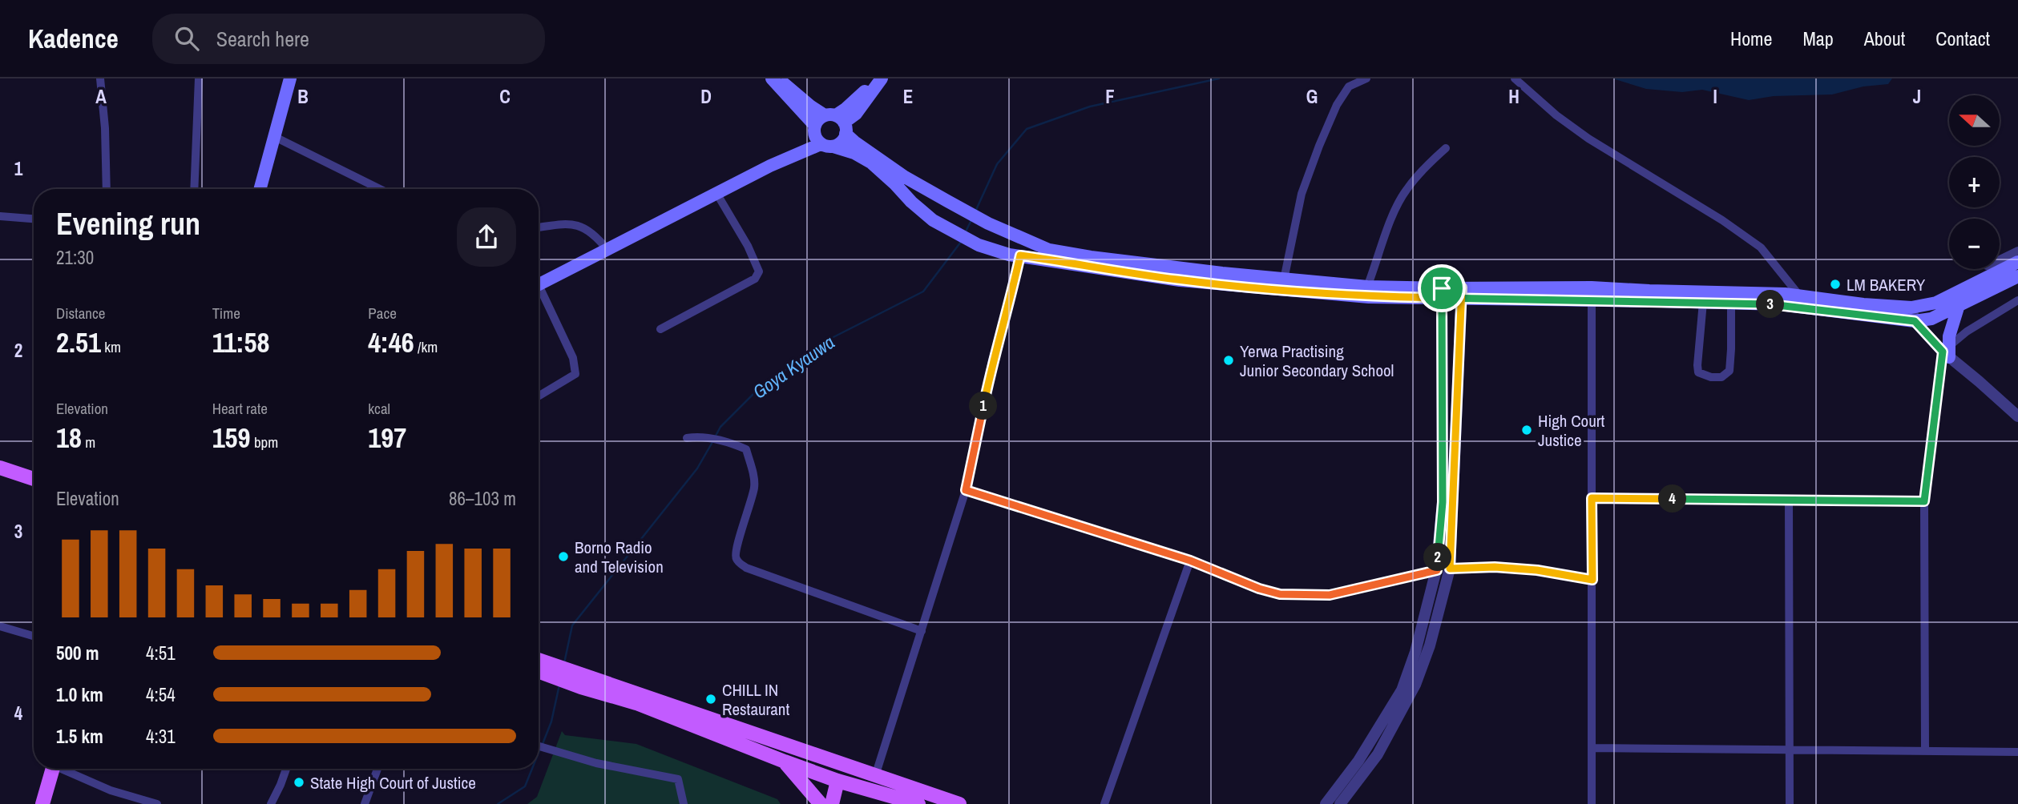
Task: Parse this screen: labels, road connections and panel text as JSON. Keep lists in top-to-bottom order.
{
  "water": ["Goya Kyauwa"],
  "places": [
    "LM BAKERY",
    "Yerwa Practising Junior Secondary School",
    "High Court Justice",
    "Borno Radio and Television",
    "CHILL IN Restaurant",
    "State High Court of Justice"
  ],
  "north": "left",
  "page": {
    "header": "Kadence",
    "search": "Search here",
    "nav": [
      "Home",
      "Map",
      "About",
      "Contact"
    ],
    "map_buttons": ["+", "−"],
    "heading": ["Evening run", "21:30"],
    "stats": [
      ["Distance", "2.51 km"],
      ["Time", "11:58"],
      ["Pace", "4:46 /km"],
      ["Elevation", "18 m"],
      ["Heart rate", "159 bpm"],
      ["kcal", "197"]
    ],
    "pins": [
      "3",
      "1",
      "4",
      "2"
    ],
    "chart": ["Elevation", "86–103 m"],
    "list": [
      {
        "name": "500 m",
        "note": "4:51"
      },
      {
        "name": "1.0 km",
        "note": "4:54"
      },
      {
        "name": "1.5 km",
        "note": "4:31"
      }
    ]
  },
  "grid": {
    "columns": [
      "A",
      "B",
      "C",
      "D",
      "E",
      "F",
      "G",
      "H",
      "I",
      "J"
    ],
    "rows": [
      "1",
      "2",
      "3",
      "4"
    ]
  }
}
